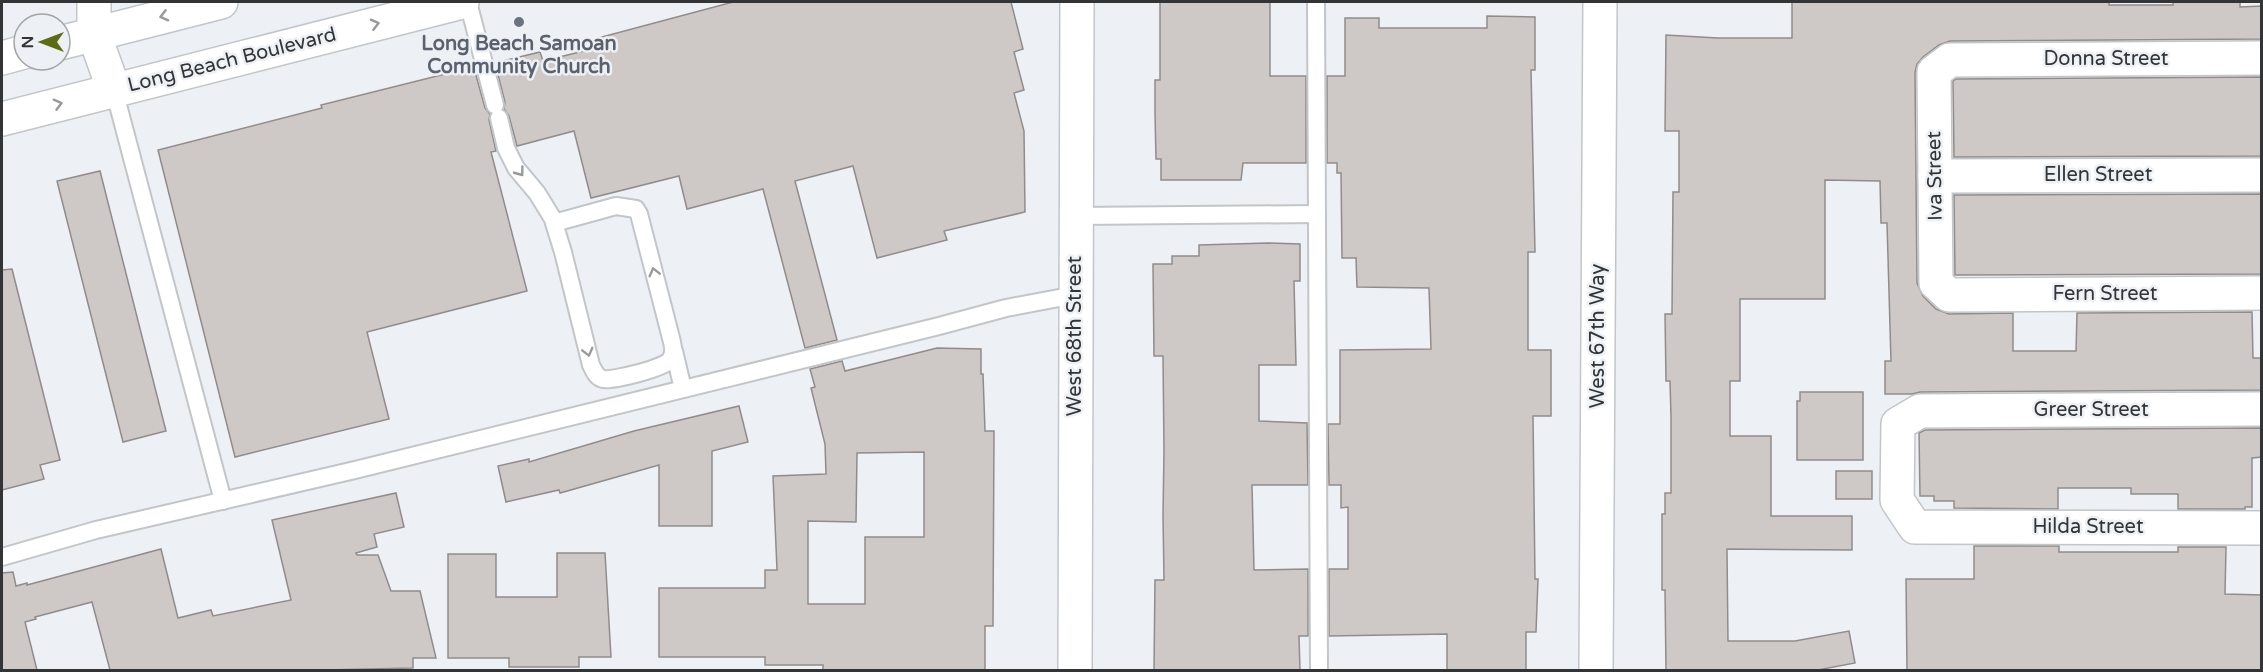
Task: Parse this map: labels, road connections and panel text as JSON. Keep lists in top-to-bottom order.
{
  "streets": {
    "street": [
      "Donna Street",
      "Long Beach Boulevard",
      "Ellen Street",
      "Iva Street",
      "Fern Street",
      "West 68th Street",
      "West 67th Way",
      "Greer Street",
      "Hilda Street"
    ]
  },
  "crossings": [
    ["Donna Street", "Iva Street"],
    ["Ellen Street", "Iva Street"],
    ["Iva Street", "Fern Street"],
    ["Greer Street", "Hilda Street"]
  ],
  "places": ["Long Beach Samoan Community Church"],
  "north": "left"
}
